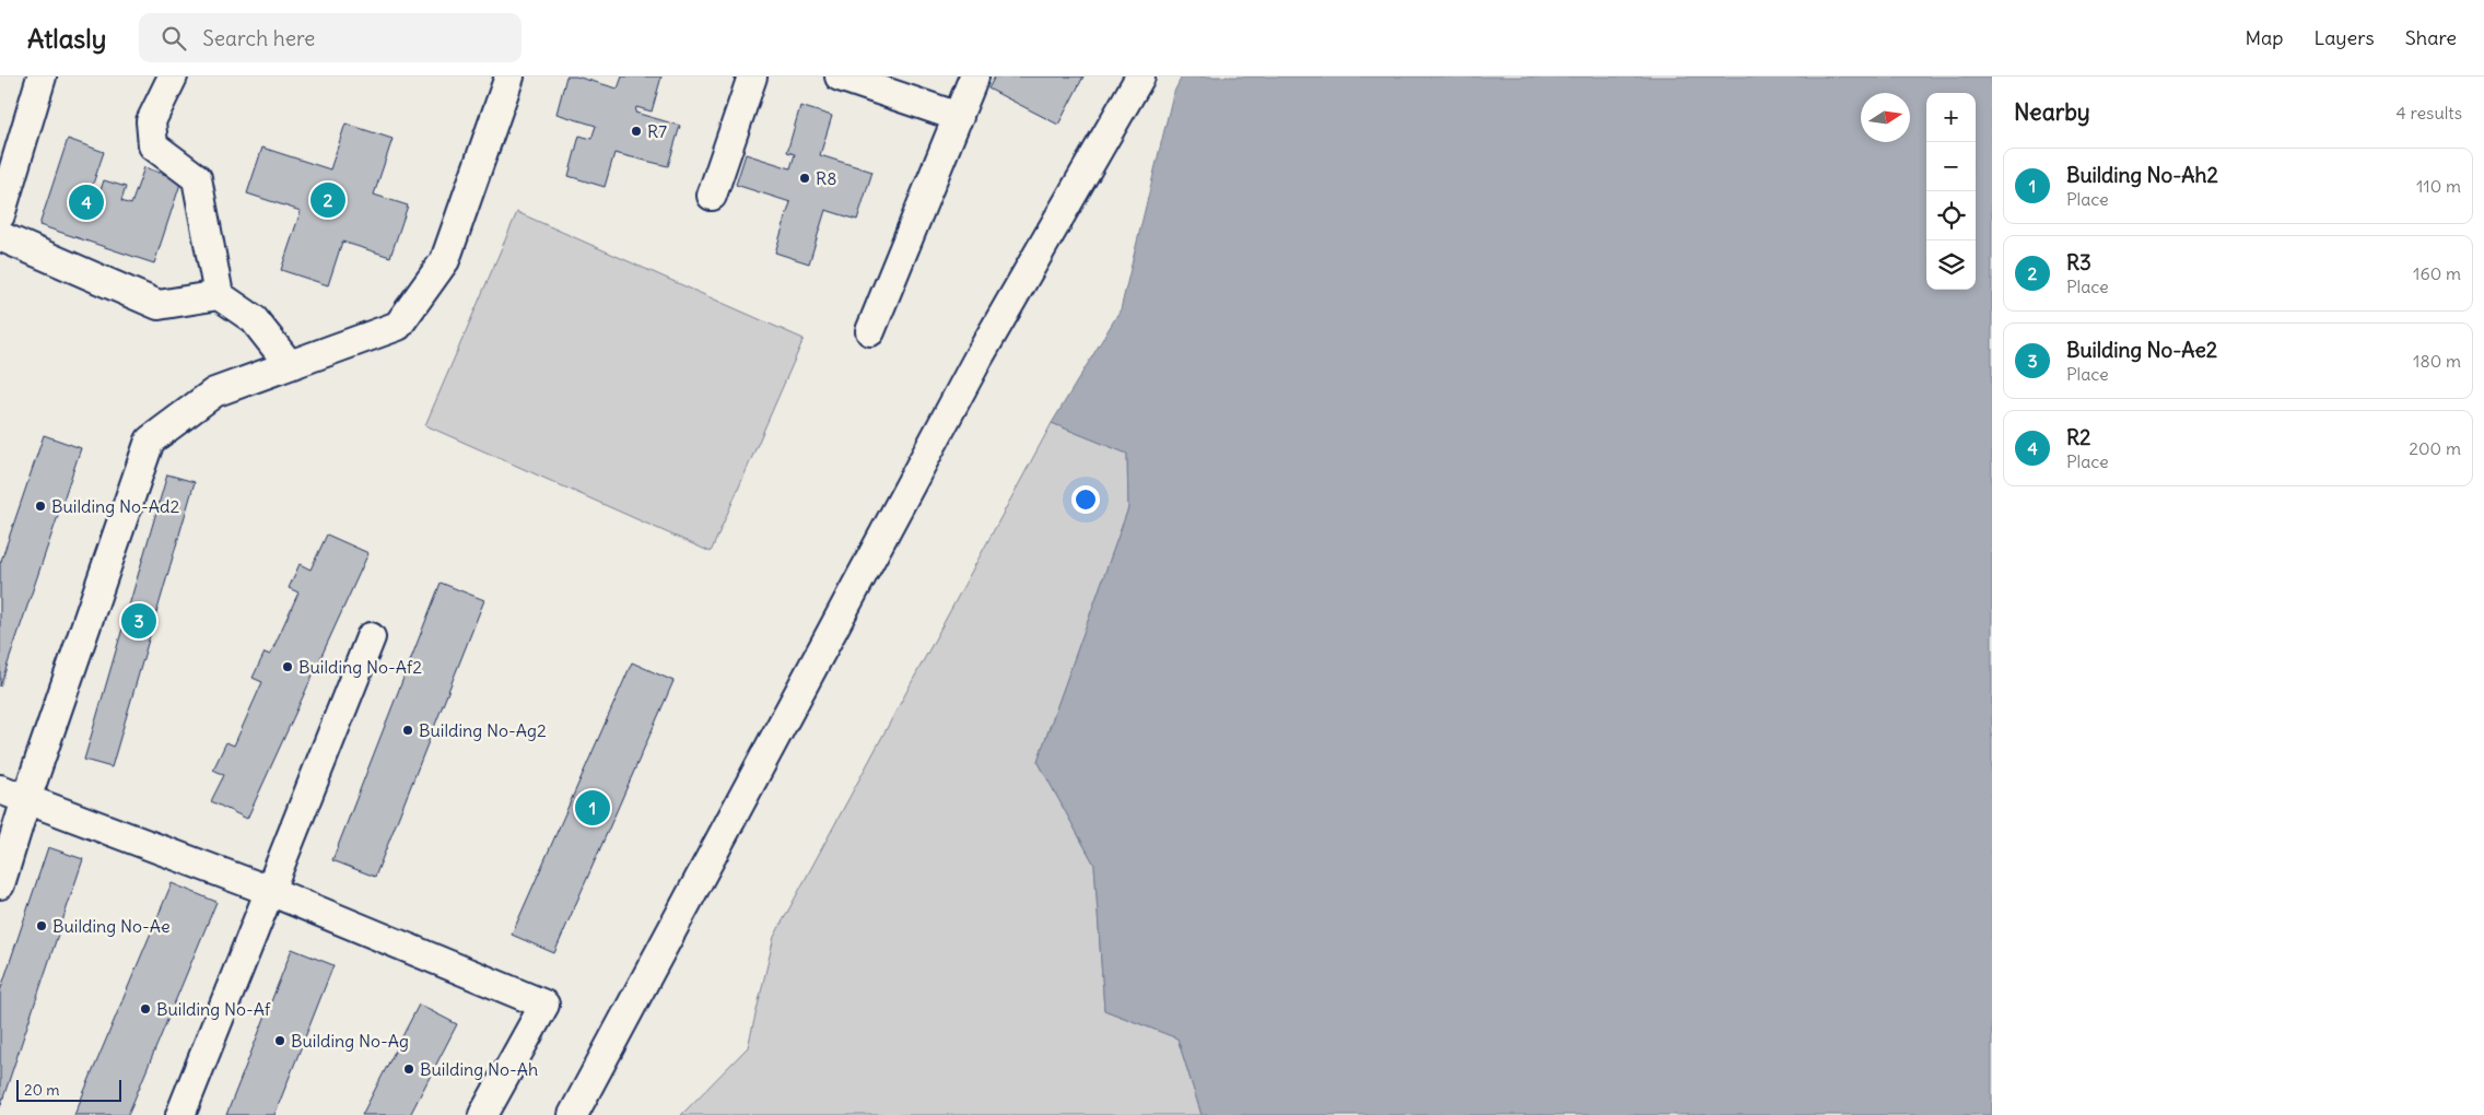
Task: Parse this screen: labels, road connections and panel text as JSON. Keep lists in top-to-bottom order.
{
  "places": [
    "R7",
    "R8",
    "Building No-Ad2",
    "Building No-Af2",
    "Building No-Ag2",
    "Building No-Ae",
    "Building No-Af",
    "Building No-Ag",
    "Building No-Ah"
  ],
  "scale_bar": "20 m",
  "north": "right",
  "page": {
    "header": "Atlasly",
    "search": "Search here",
    "nav": ["Map", "Layers", "Share"],
    "heading": ["Nearby", "4 results"],
    "map_buttons": ["+", "−"],
    "list": [
      {
        "mark": "1",
        "name": "Building No-Ah2",
        "note": "Place",
        "value": "110 m"
      },
      {
        "mark": "2",
        "name": "R3",
        "note": "Place",
        "value": "160 m"
      },
      {
        "mark": "3",
        "name": "Building No-Ae2",
        "note": "Place",
        "value": "180 m"
      },
      {
        "mark": "4",
        "name": "R2",
        "note": "Place",
        "value": "200 m"
      }
    ],
    "pins": [
      "2",
      "4",
      "3",
      "1"
    ],
    "scale": "20 m"
  }
}
